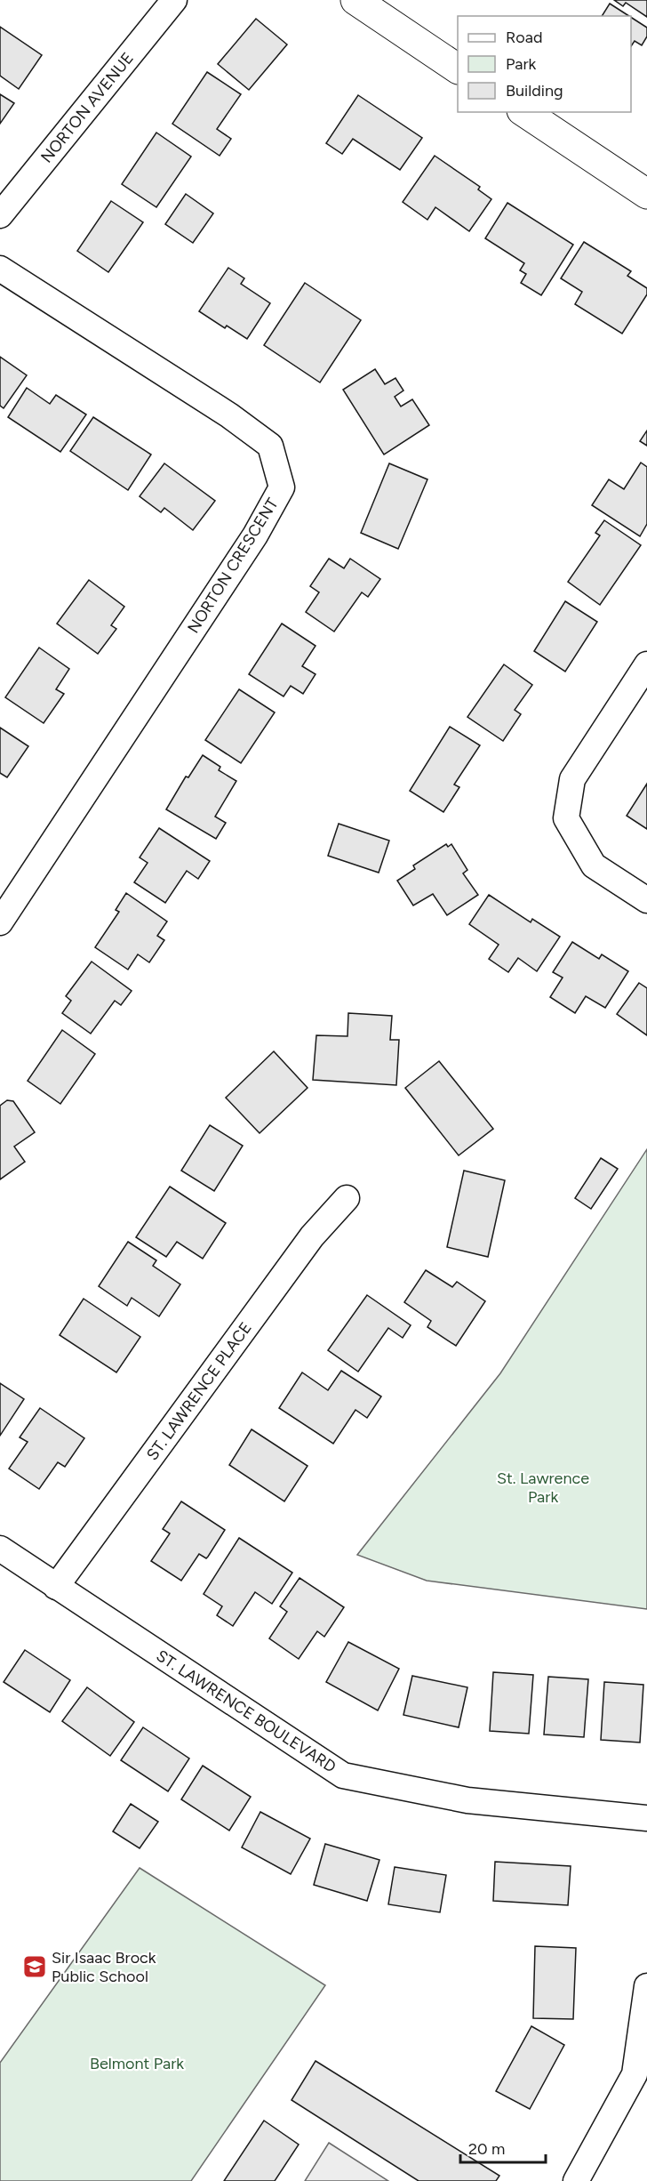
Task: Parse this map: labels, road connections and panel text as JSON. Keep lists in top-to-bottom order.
{
  "streets": {
    "street": [
      "NORTON AVENUE",
      "NORTON CRESCENT",
      "ST. LAWRENCE PLACE",
      "ST. LAWRENCE BOULEVARD"
    ]
  },
  "crossings": [
    ["ST. LAWRENCE PLACE", "ST. LAWRENCE BOULEVARD"]
  ],
  "parks": ["St. Lawrence Park", "Belmont Park"],
  "places": {
    "school or university": ["Sir Isaac Brock Public School"]
  },
  "legend": ["Road", "Park", "Building"],
  "scale_bar": "20 m"
}
